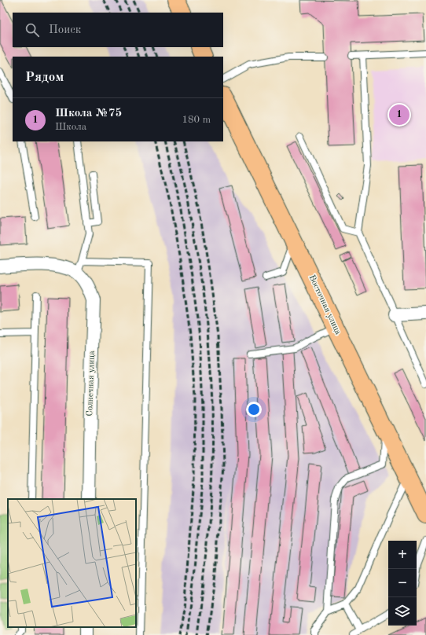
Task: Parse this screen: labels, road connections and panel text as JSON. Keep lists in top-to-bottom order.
{
  "streets": {
    "main road": ["Восточная улица"],
    "street": ["Солнечная улица"]
  },
  "page": {
    "search": "Поиск",
    "heading": "Рядом",
    "list": [
      {
        "mark": "1",
        "name": "Школа №75",
        "note": "Школа",
        "value": "180 m"
      }
    ],
    "pins": "1",
    "map_buttons": ["+", "−"]
  }
}
